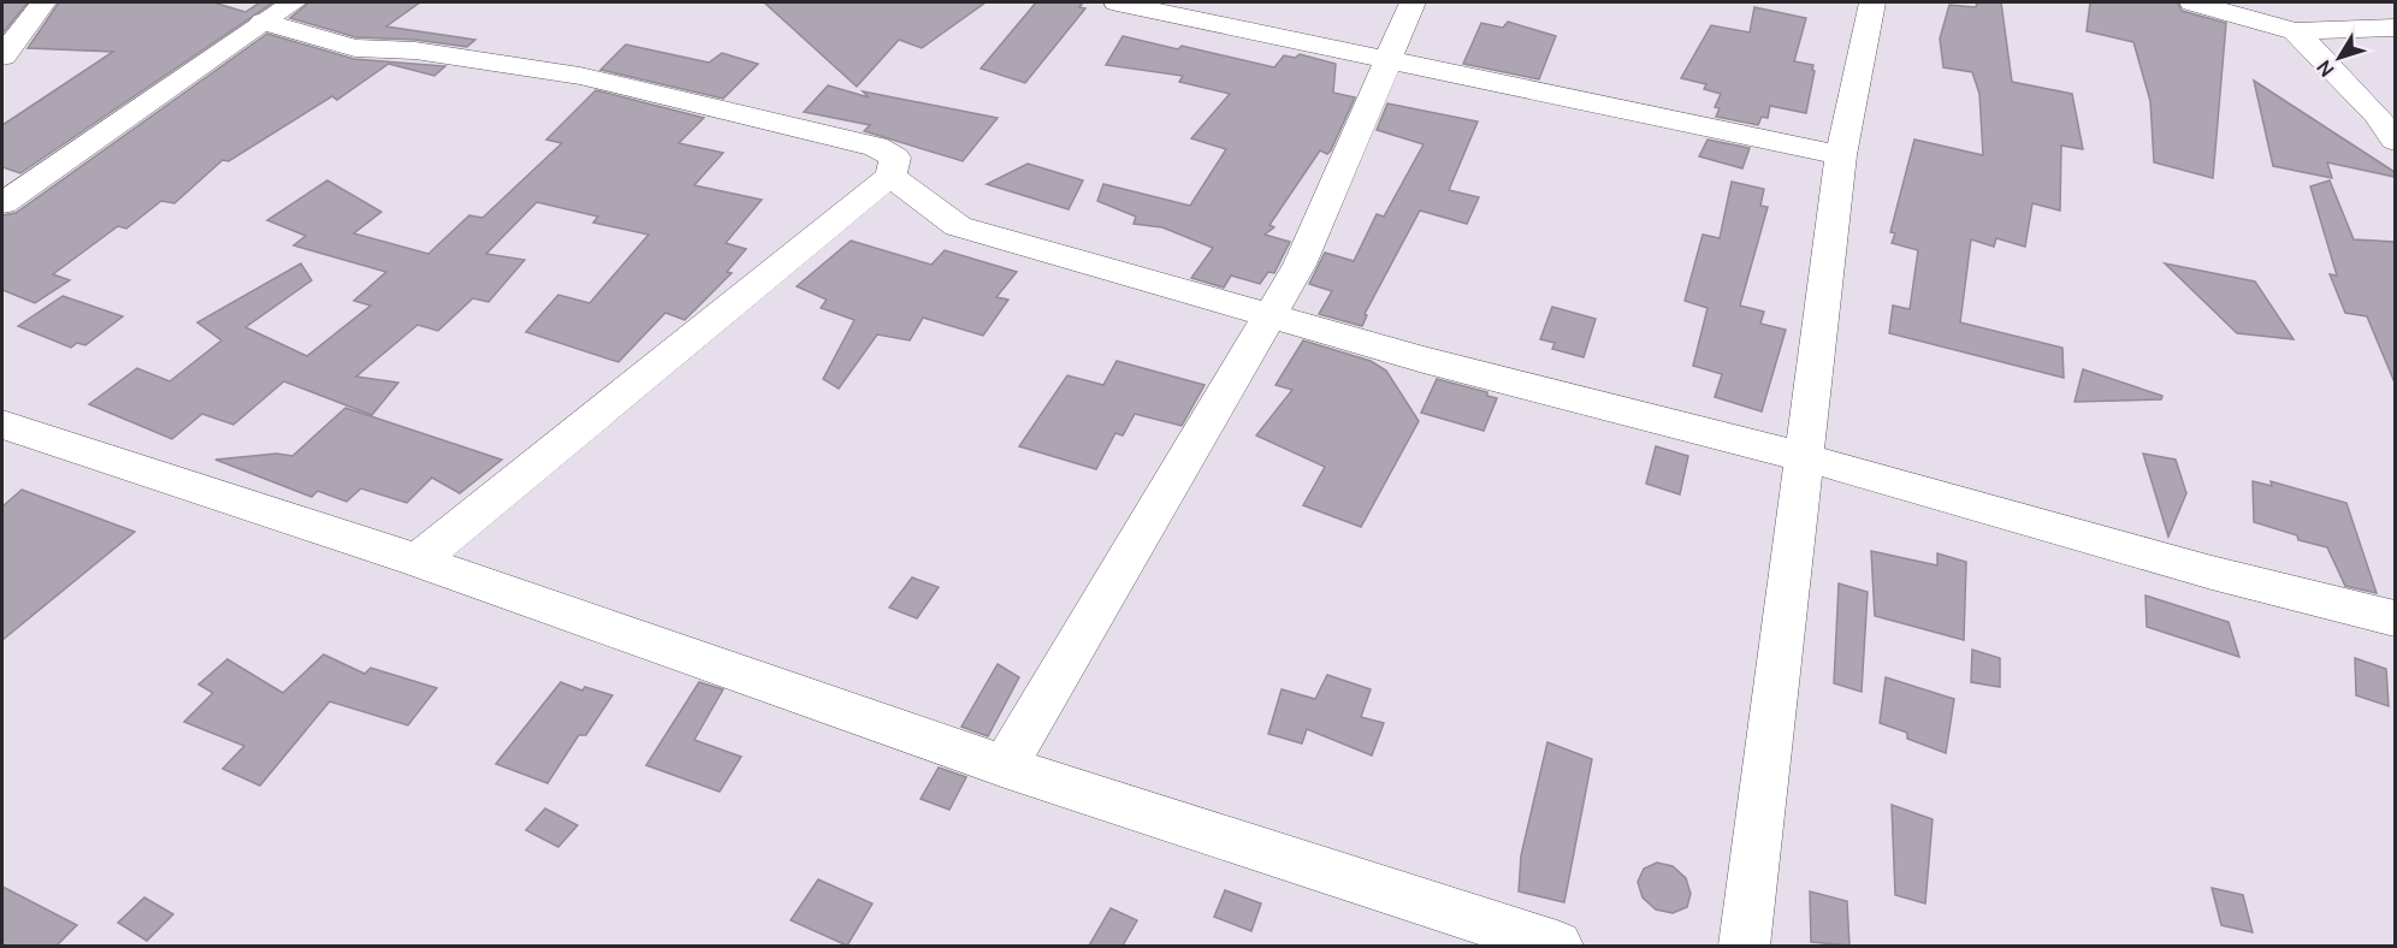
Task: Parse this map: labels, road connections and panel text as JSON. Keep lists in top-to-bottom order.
{
  "north": "bottom left"
}
